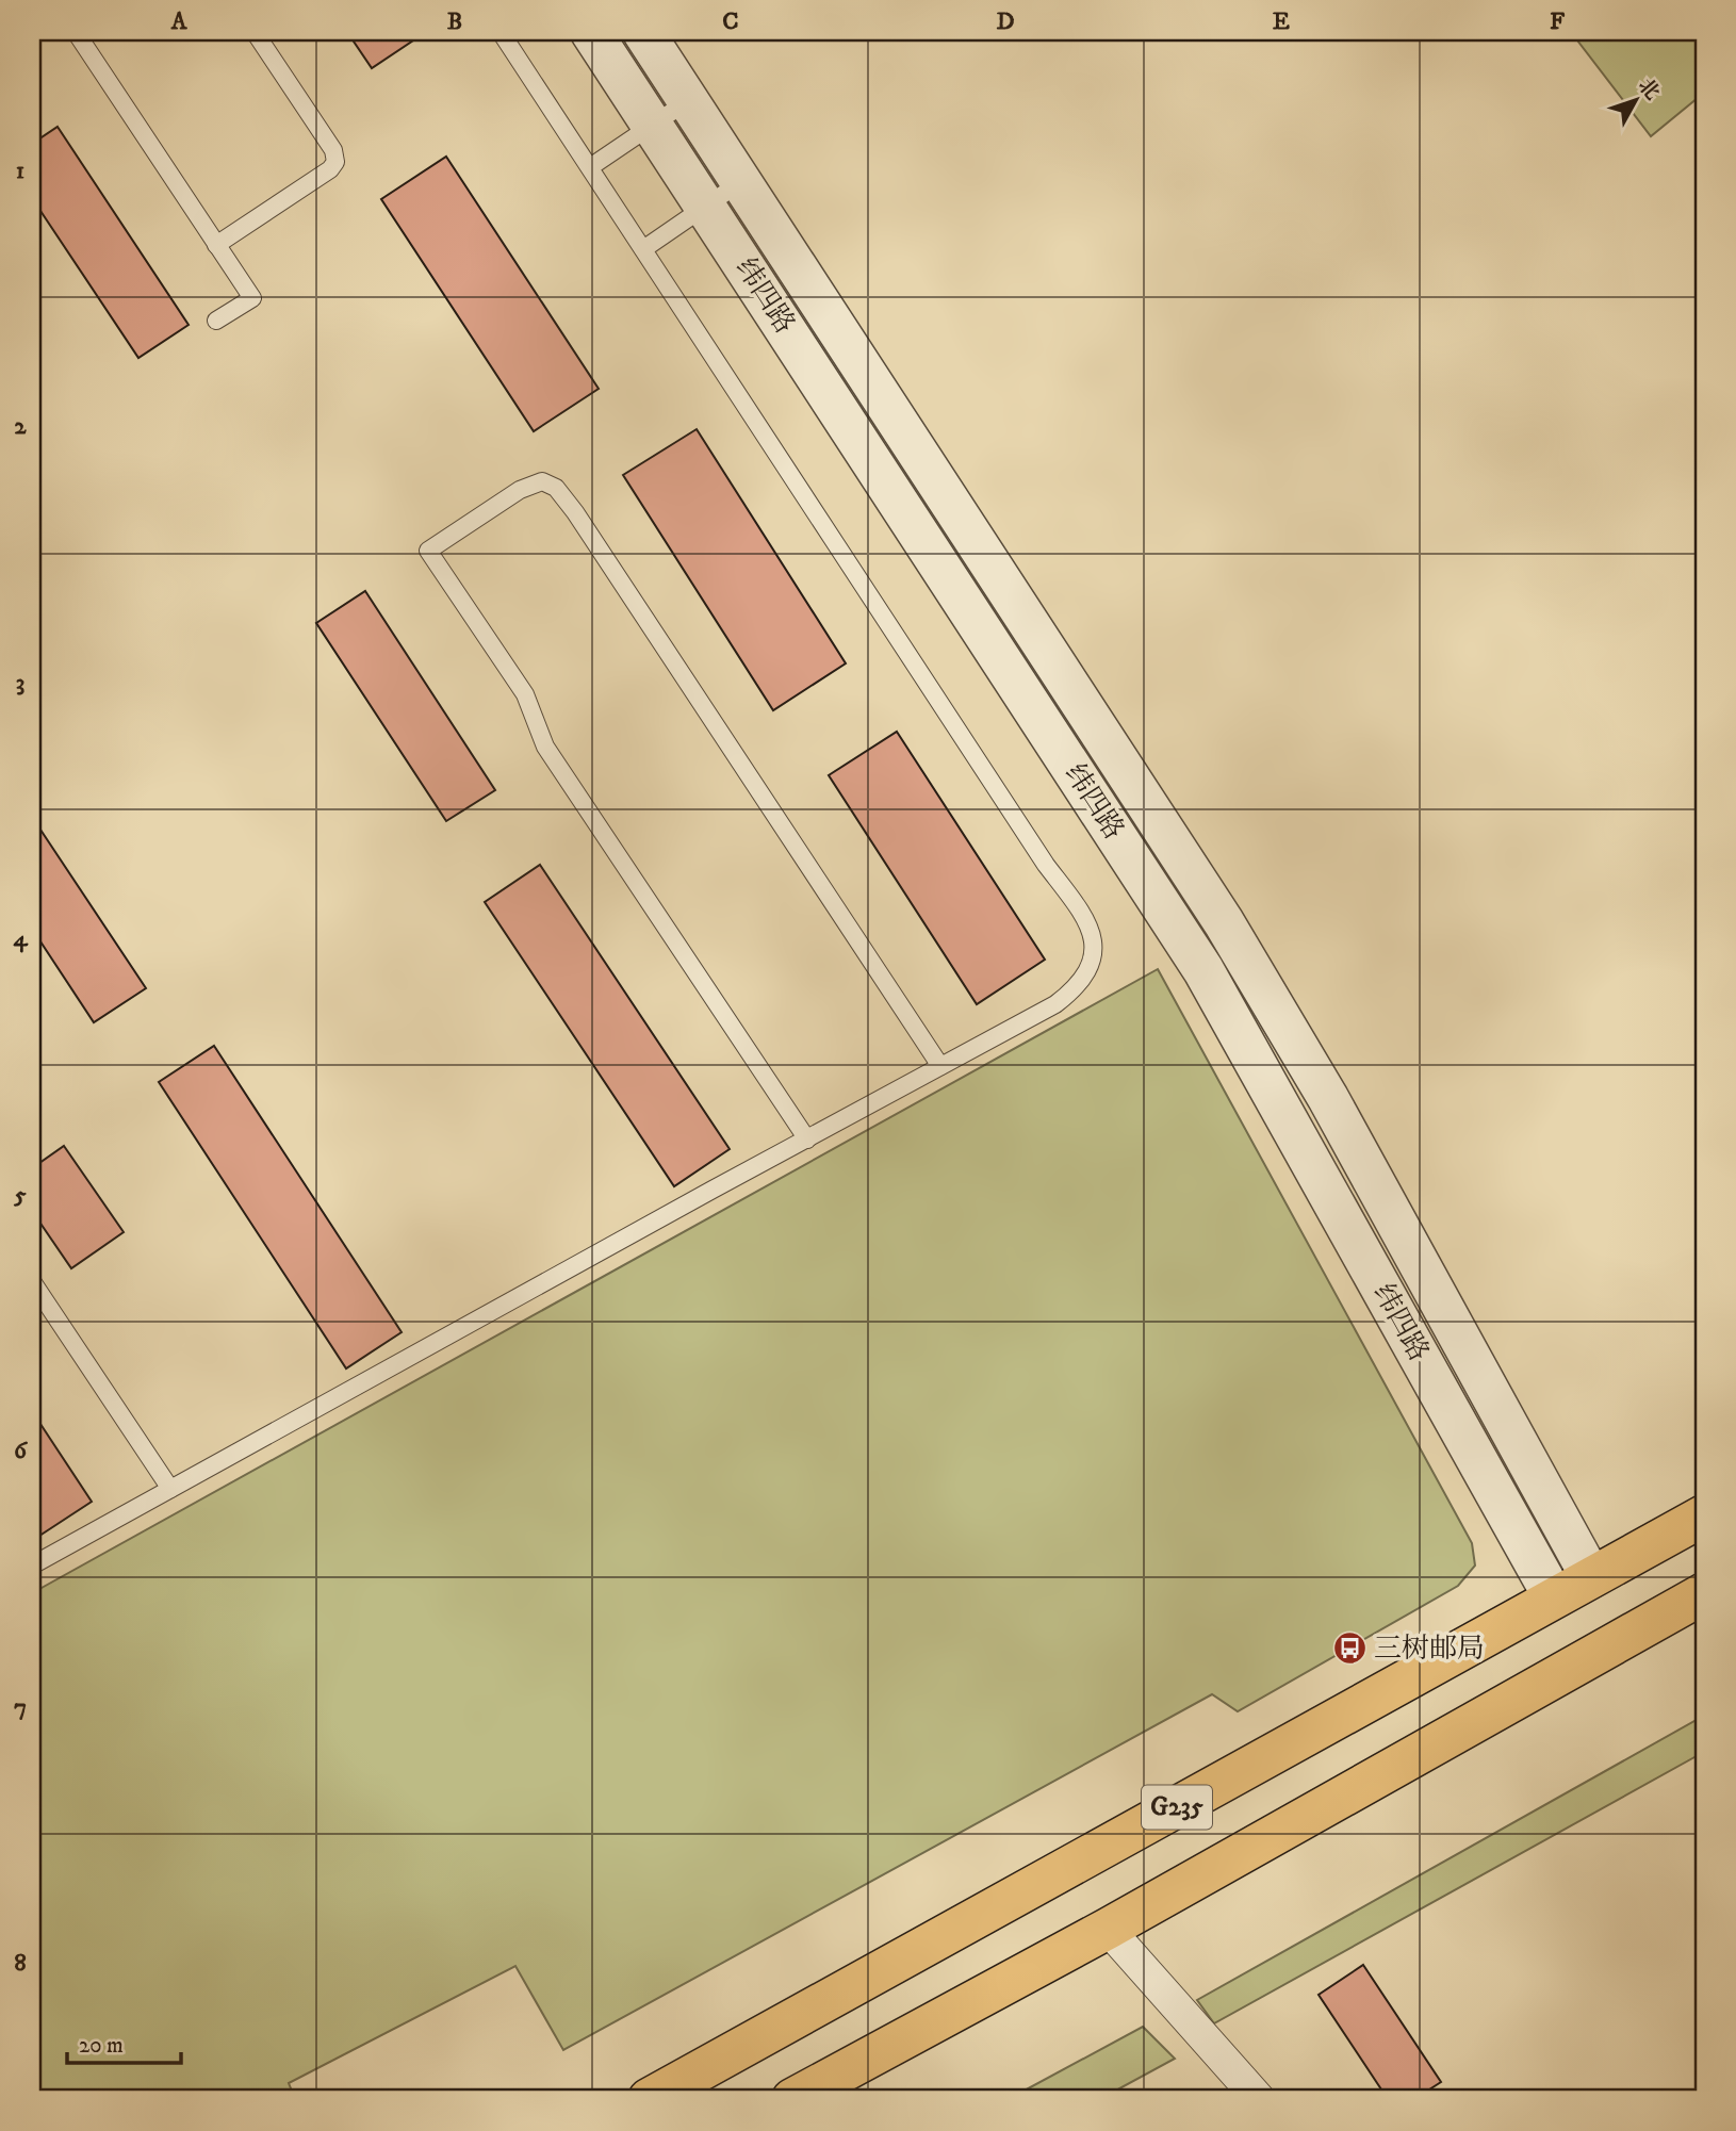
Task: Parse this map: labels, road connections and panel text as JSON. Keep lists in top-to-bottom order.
{
  "streets": {
    "highway": ["G235"],
    "street": ["纬四路"]
  },
  "crossings": [
    ["纬四路", "G235"]
  ],
  "places": {
    "bus stop": ["三树邮局"]
  },
  "scale_bar": "20 m",
  "north": "top right",
  "grid": {
    "columns": [
      "A",
      "B",
      "C",
      "D",
      "E",
      "F"
    ],
    "rows": [
      "1",
      "2",
      "3",
      "4",
      "5",
      "6",
      "7",
      "8"
    ]
  }
}
